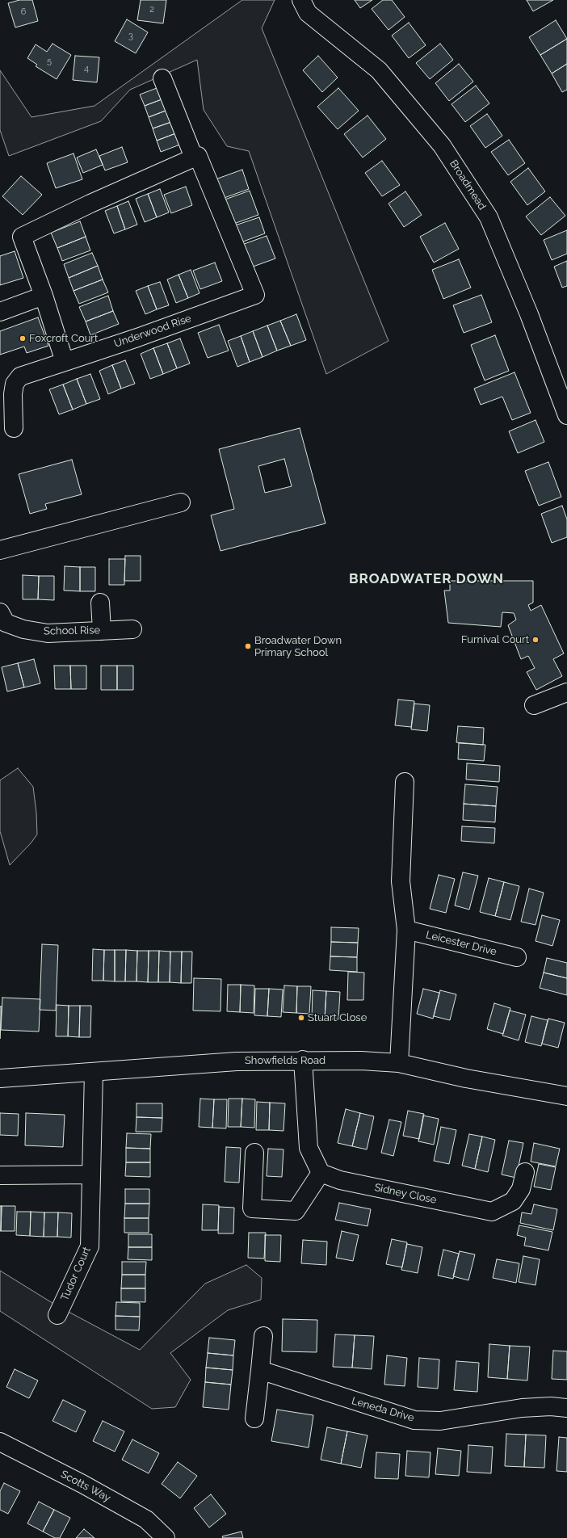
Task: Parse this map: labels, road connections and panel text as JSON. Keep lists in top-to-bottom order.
{
  "streets": {
    "street": [
      "Broadmead",
      "Underwood Rise",
      "School Rise",
      "Leicester Drive",
      "Showfields Road",
      "Sidney Close",
      "Tudor Court",
      "Leneda Drive",
      "Scotts Way"
    ]
  },
  "crossings": [
    ["Showfields Road", "Tudor Court"]
  ],
  "districts": ["BROADWATER DOWN"],
  "places": [
    "Foxcroft Court",
    "Furnival Court",
    "Broadwater Down Primary School",
    "Stuart Close"
  ],
  "house_numbers": [
    "2",
    "6",
    "3",
    "5",
    "4"
  ]
}
